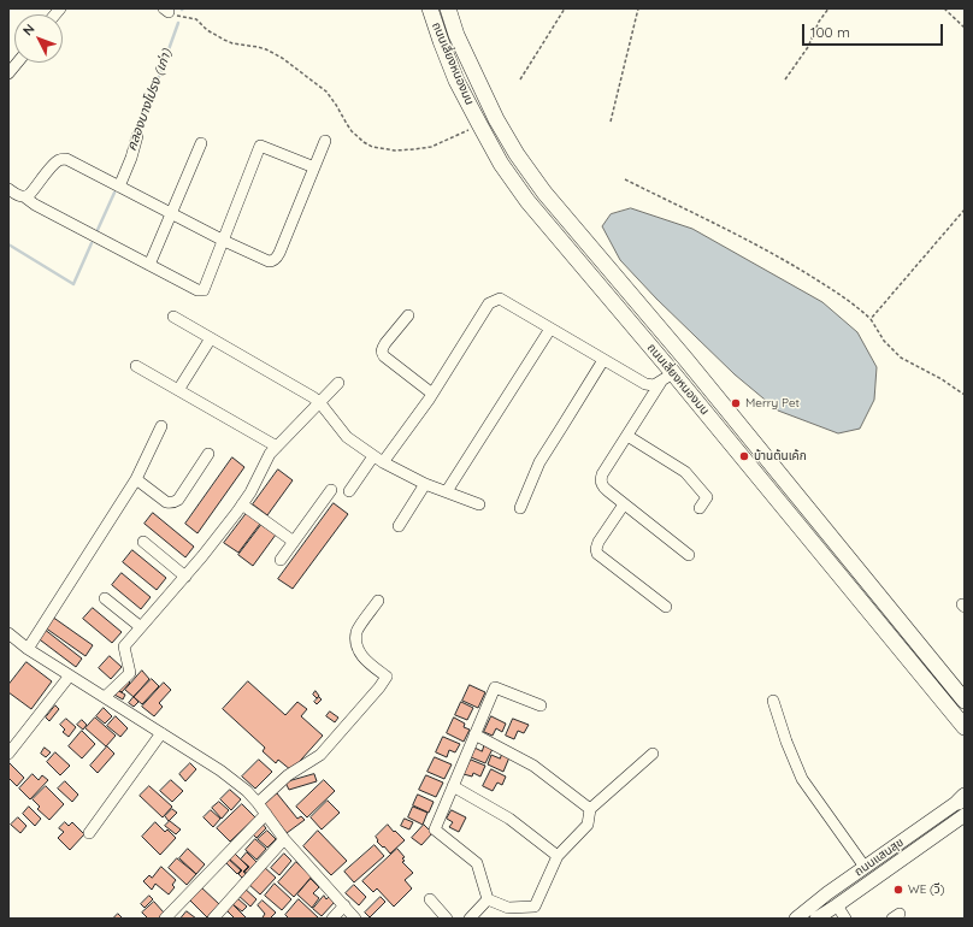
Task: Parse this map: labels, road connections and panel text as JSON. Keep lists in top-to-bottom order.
{
  "streets": {
    "highway": ["ถนนเลี่ยงหนองมน"],
    "main road": ["ถนนแสนสุข"]
  },
  "water": ["คลองบางโปรง (เก่า)"],
  "places": ["Merry Pet", "บ้านต้นเค้ก", "WE (วี)"],
  "scale_bar": "100 m",
  "north": "top left"
}
